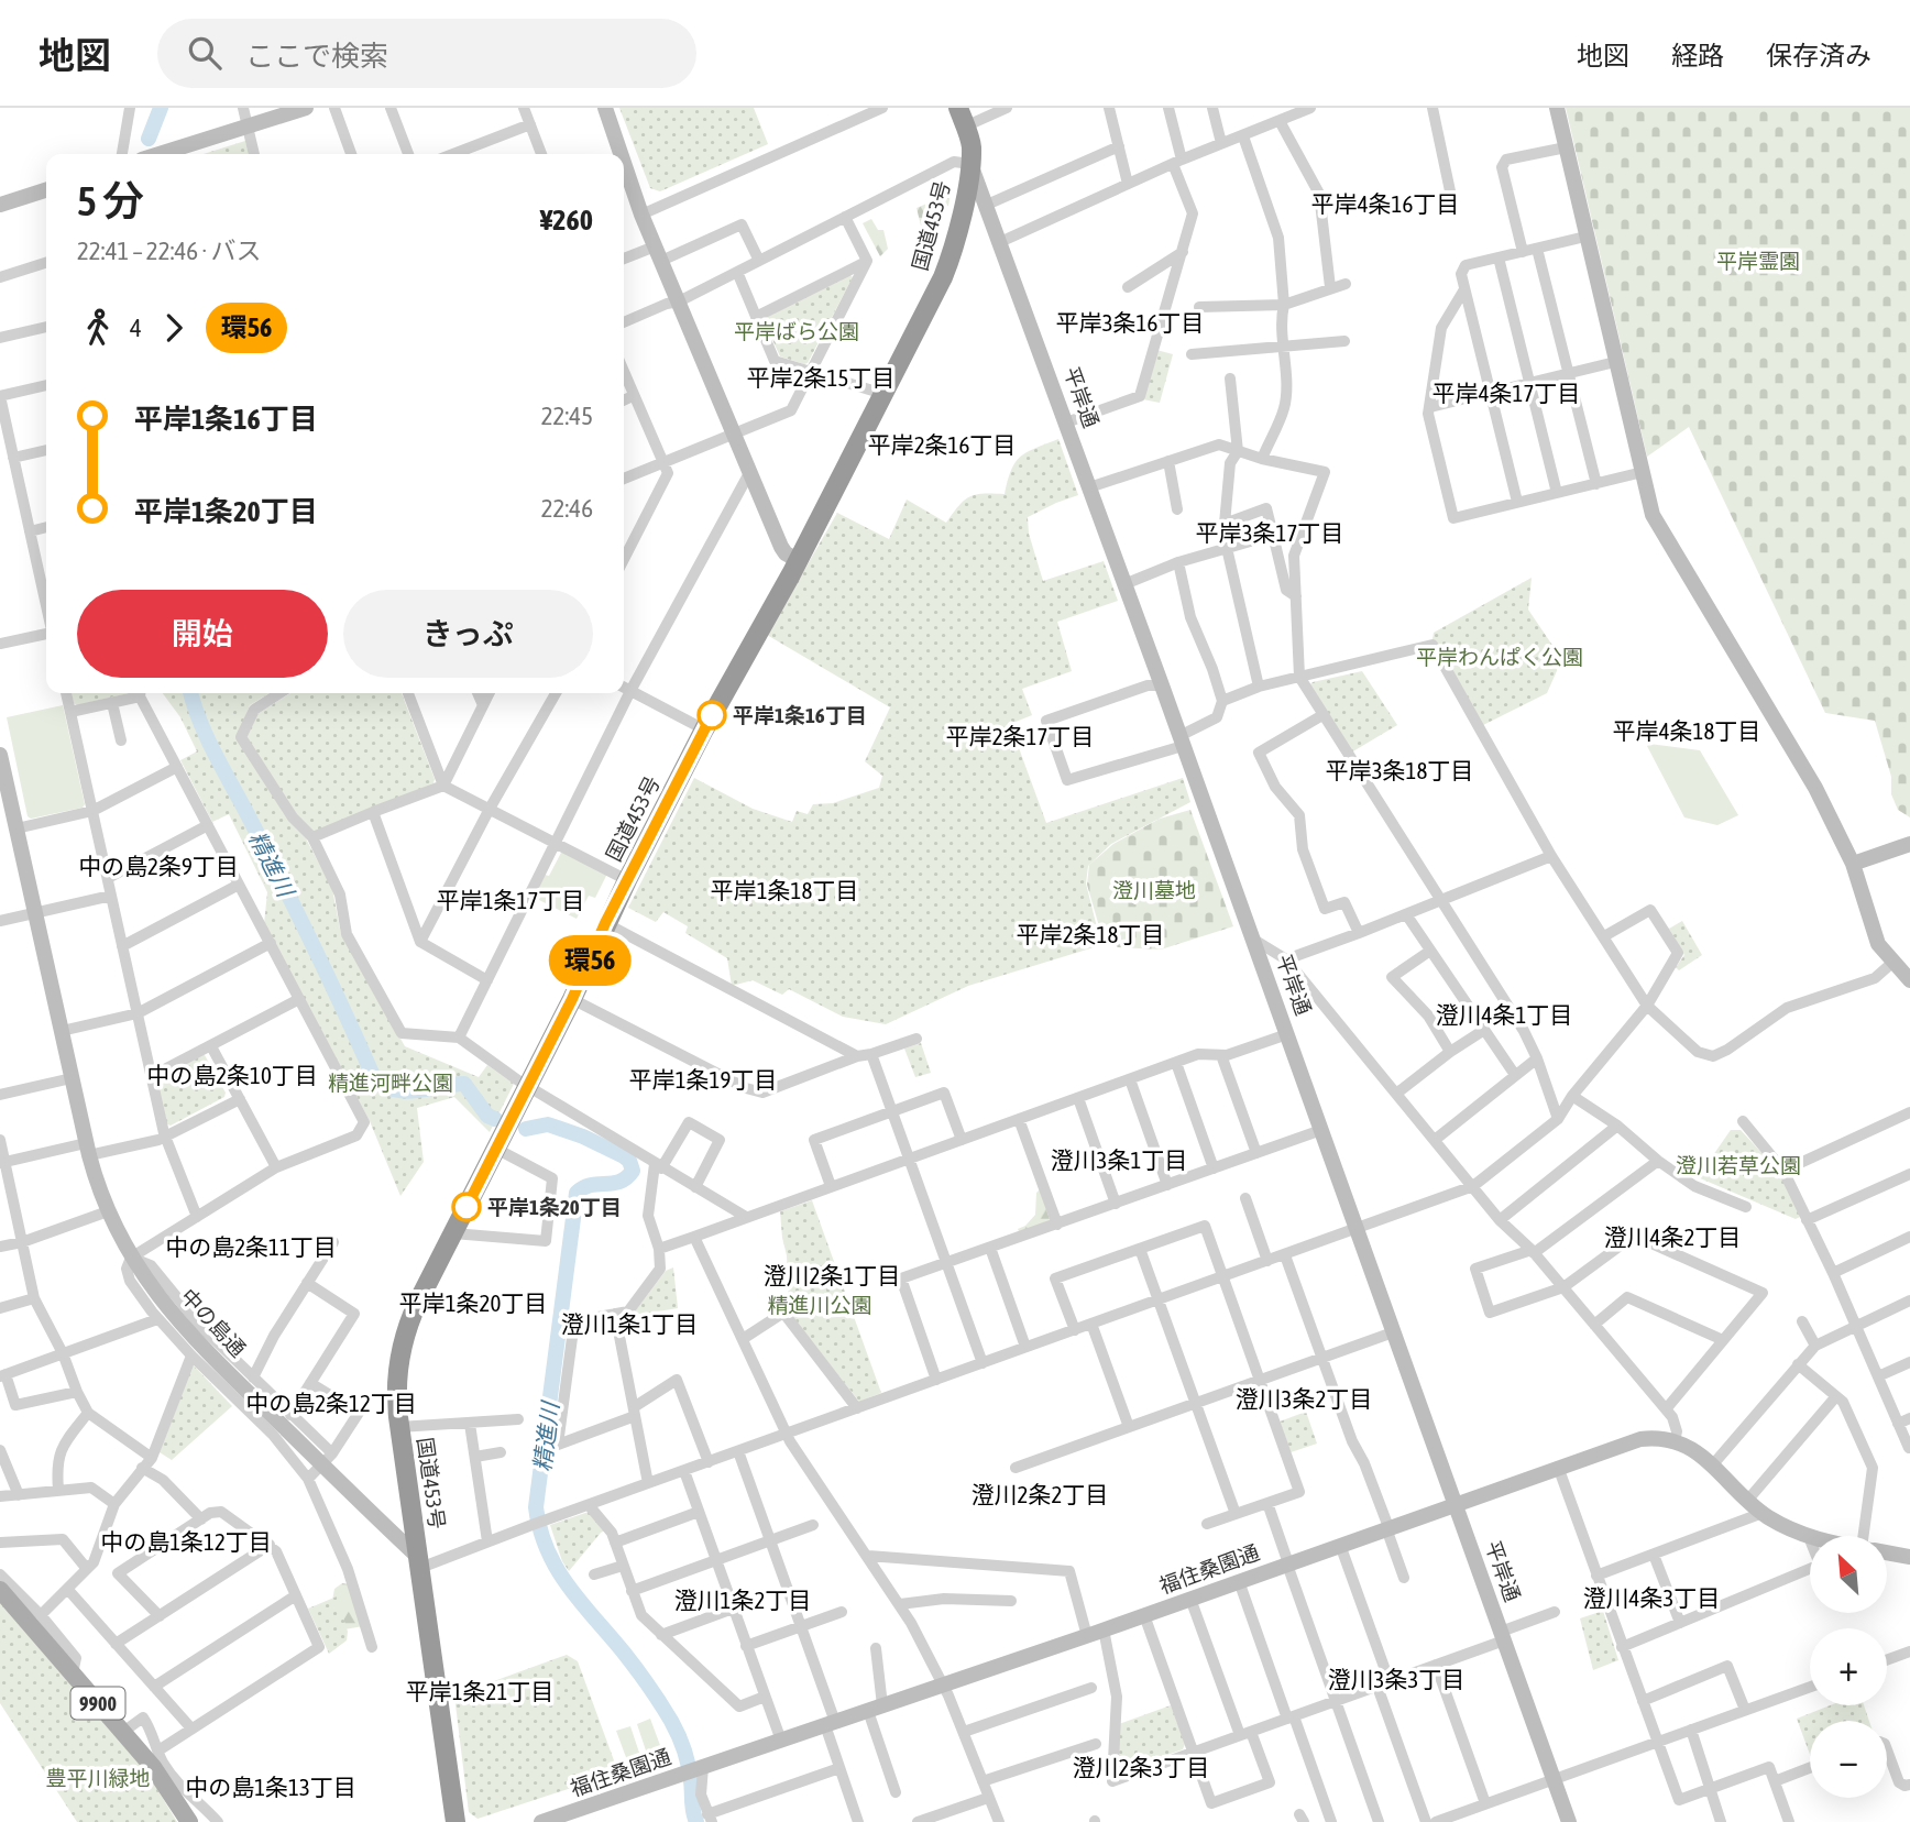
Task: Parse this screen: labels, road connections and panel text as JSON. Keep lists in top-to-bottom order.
{
  "streets": {
    "highway": ["国道453号", "平岸通"],
    "main road": ["9900"],
    "street": ["中の島通", "福住桑園通"]
  },
  "crossings": [
    ["国道453号", "平岸通"],
    ["国道453号", "中の島通"],
    ["平岸通", "福住桑園通"]
  ],
  "districts": [
    "平岸4条16丁目",
    "平岸3条16丁目",
    "平岸2条15丁目",
    "平岸4条17丁目",
    "平岸2条16丁目",
    "平岸3条17丁目",
    "平岸4条18丁目",
    "平岸2条17丁目",
    "平岸3条18丁目",
    "中の島2条9丁目",
    "平岸1条18丁目",
    "平岸1条17丁目",
    "平岸2条18丁目",
    "澄川4条1丁目",
    "中の島2条10丁目",
    "平岸1条19丁目",
    "澄川3条1丁目",
    "澄川4条2丁目",
    "中の島2条11丁目",
    "澄川2条1丁目",
    "平岸1条20丁目",
    "澄川1条1丁目",
    "澄川3条2丁目",
    "中の島2条12丁目",
    "澄川2条2丁目",
    "中の島1条12丁目",
    "澄川4条3丁目",
    "澄川1条2丁目",
    "澄川3条3丁目",
    "平岸1条21丁目",
    "澄川2条3丁目",
    "中の島1条13丁目"
  ],
  "water": ["精進川"],
  "parks": [
    "平岸霊園",
    "平岸ばら公園",
    "平岸わんぱく公園",
    "澄川墓地",
    "精進河畔公園",
    "澄川若草公園",
    "精進川公園",
    "豊平川緑地"
  ],
  "places": ["平岸1条16丁目", "平岸1条20丁目"],
  "lines": ["bus line 環56"],
  "north": "top left",
  "page": {
    "header": "地図",
    "search": "ここで検索",
    "nav": ["地図", "経路", "保存済み"],
    "on_map": "環56",
    "heading": ["5 分", "22:41 – 22:46 · バス", "¥260"],
    "legs": ["4", "環56"],
    "list": [
      {
        "name": "平岸1条16丁目",
        "value": "22:45"
      },
      {
        "name": "平岸1条20丁目",
        "value": "22:46"
      }
    ],
    "buttons": ["開始", "きっぷ"],
    "map_buttons": ["+", "−"]
  }
}
